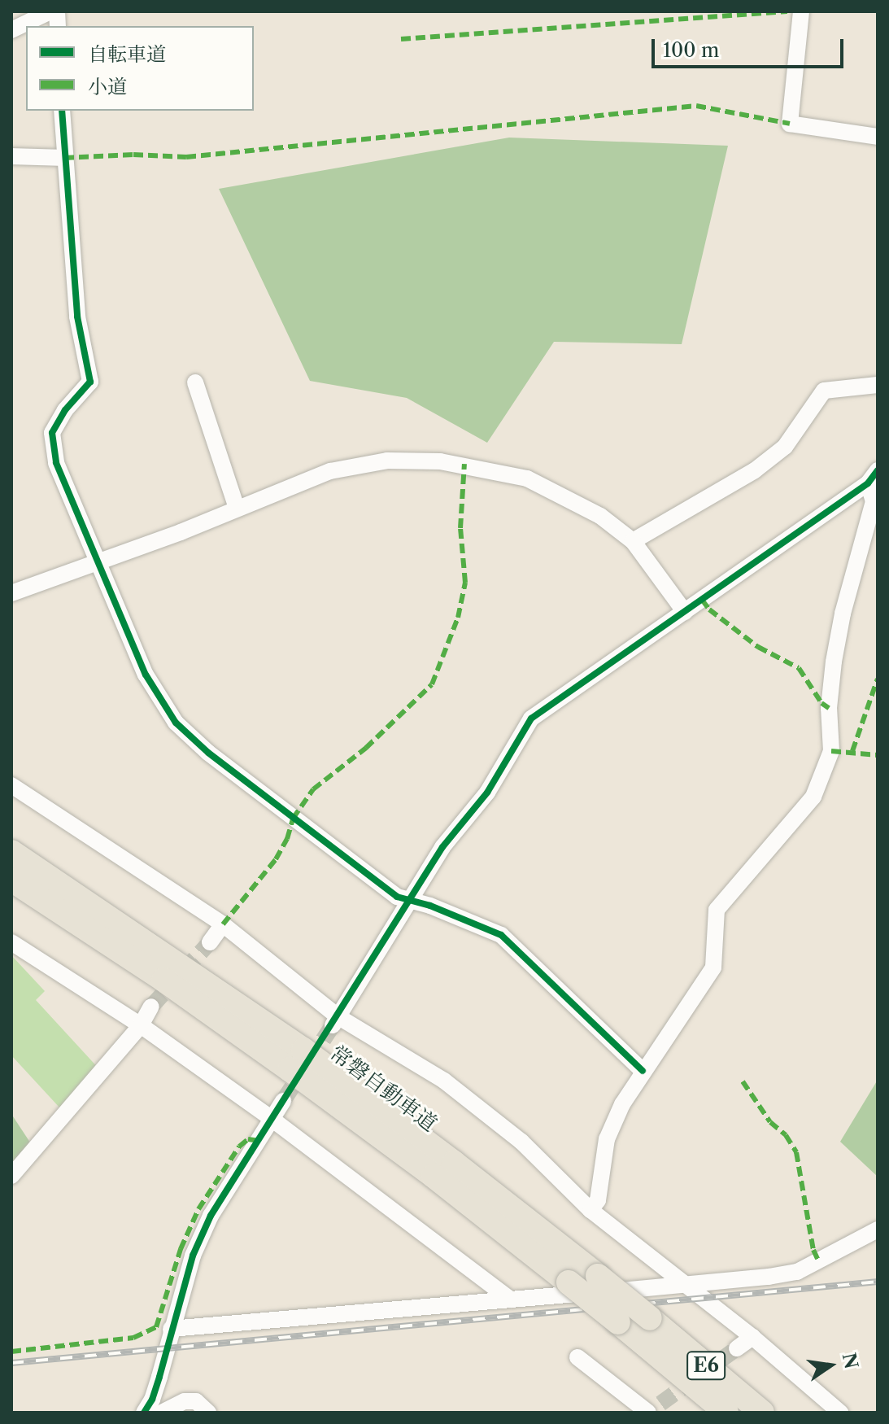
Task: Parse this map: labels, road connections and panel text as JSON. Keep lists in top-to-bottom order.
{
  "streets": {
    "highway": ["常磐自動車道", "E6"]
  },
  "legend": ["自転車道", "小道"],
  "scale_bar": "100 m",
  "north": "right"
}
